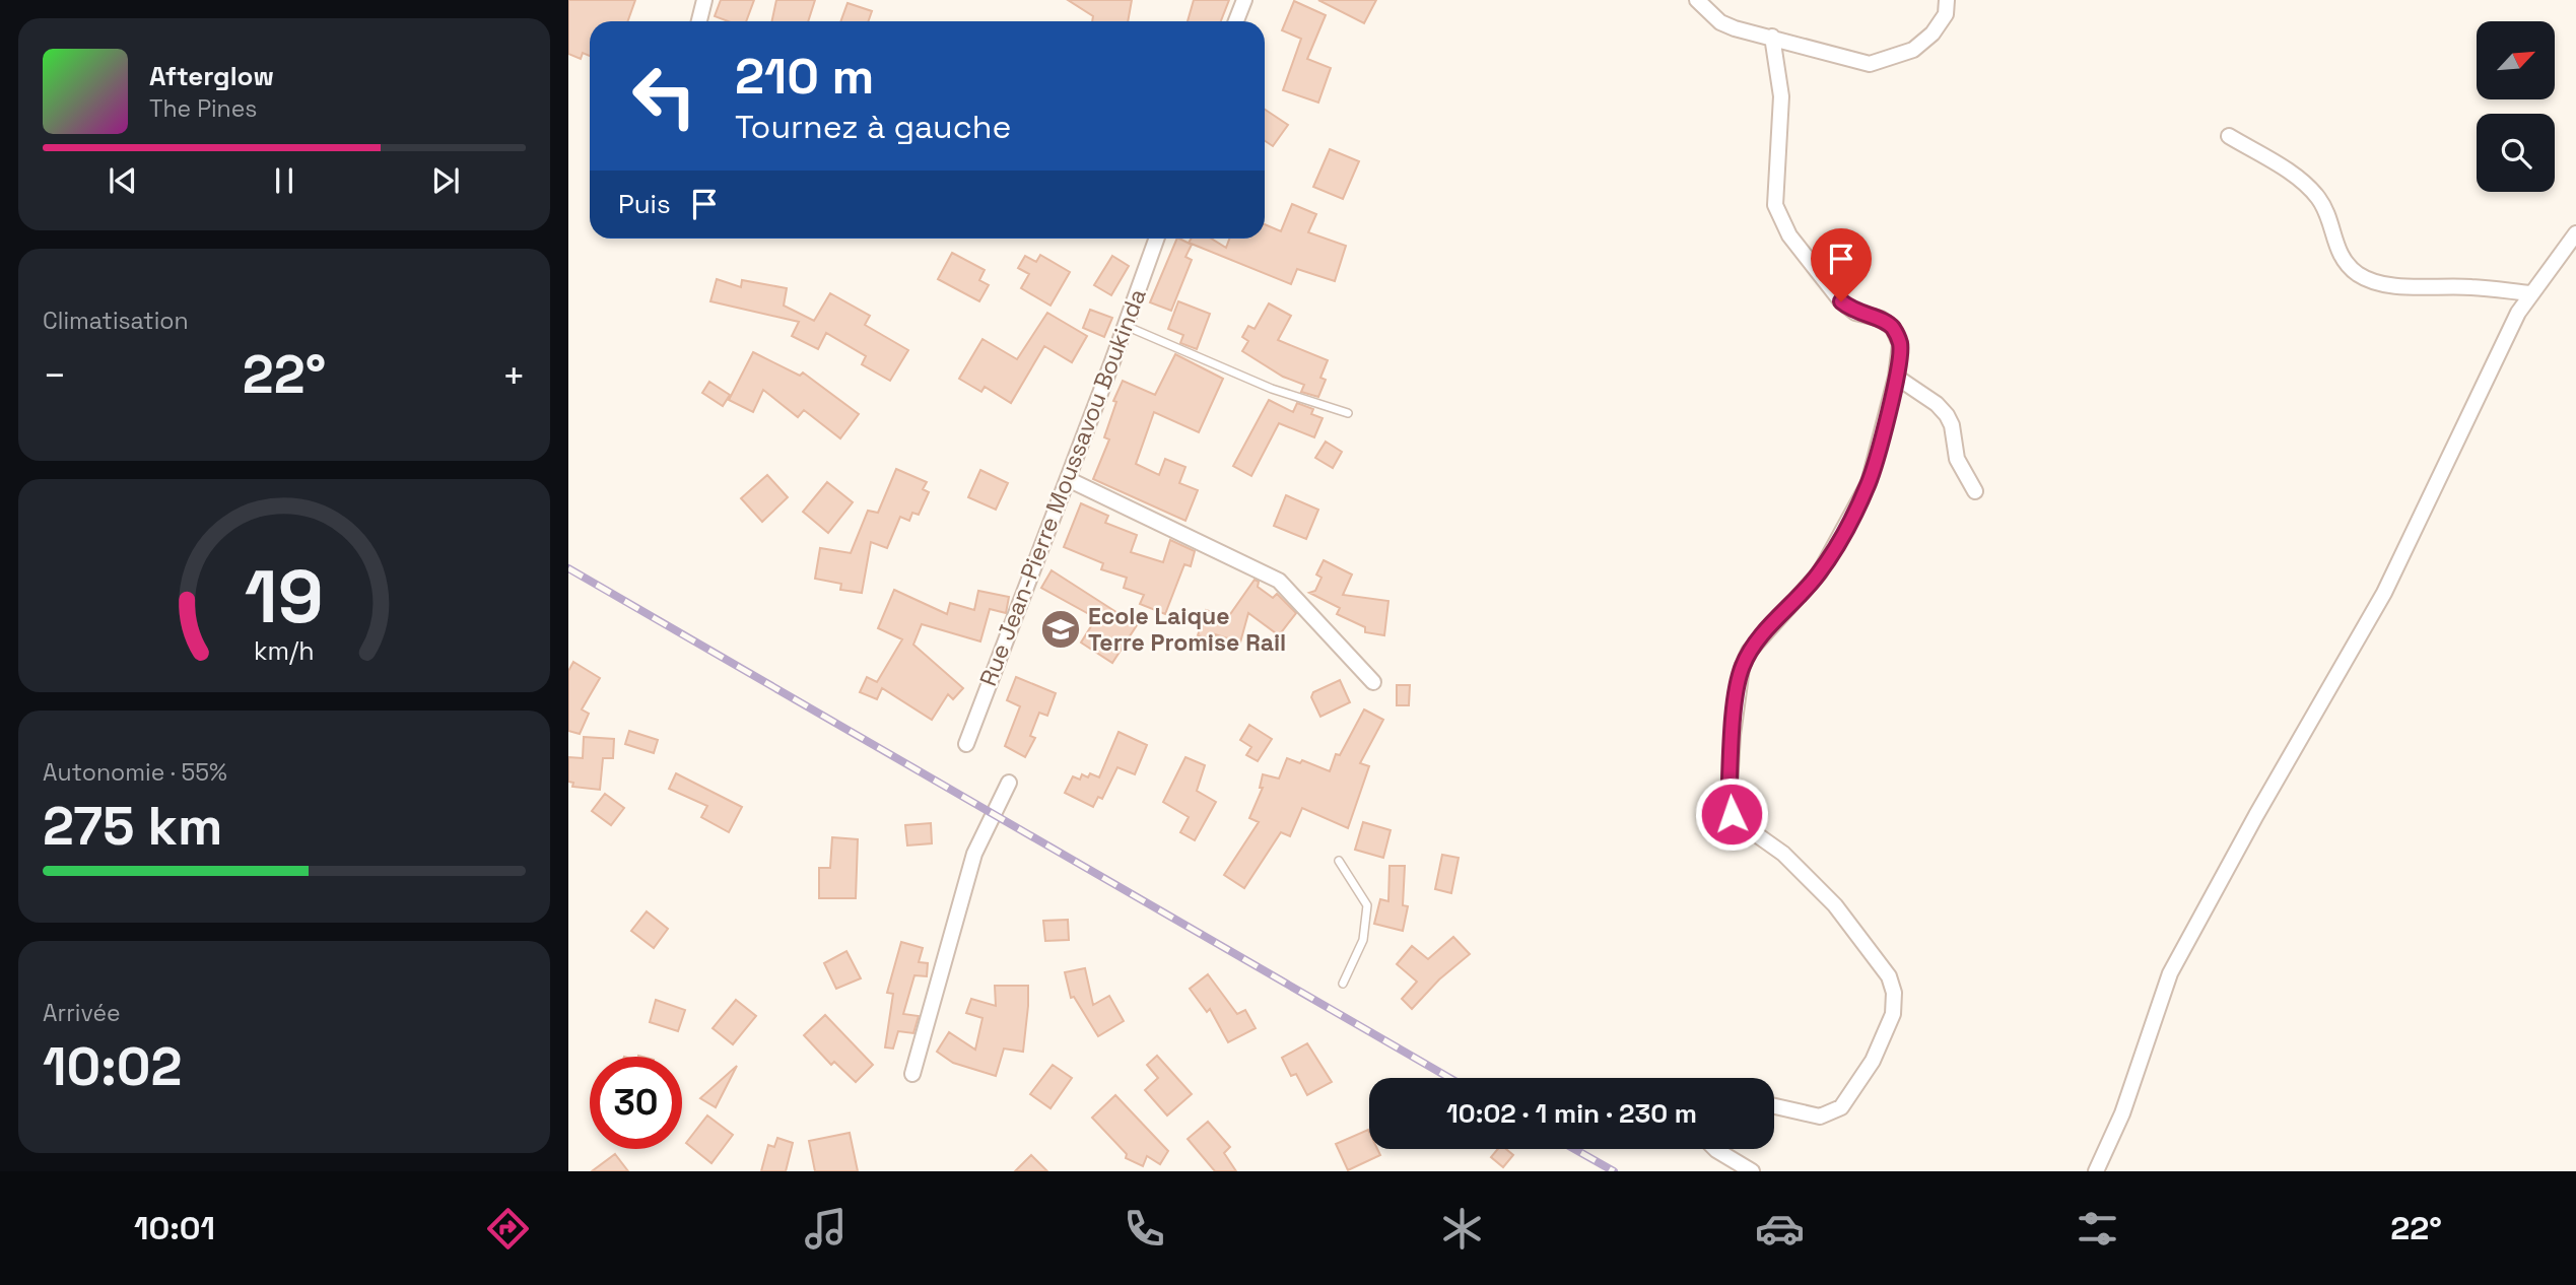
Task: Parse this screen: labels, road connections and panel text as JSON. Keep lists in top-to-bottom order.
{
  "streets": {
    "street": ["Rue Jean-Pierre Moussavou Boukinda"]
  },
  "places": {
    "school or university": ["Ecole Laique Terre Promise Rail"]
  },
  "north": "top right",
  "page": {
    "turn": ["210 m", "Tournez à gauche"],
    "song": ["Afterglow", "The Pines"],
    "then": "Puis",
    "tile": [
      "Climatisation",
      ["Autonomie · 55%", "275 km"],
      ["Arrivée", "10:02"]
    ],
    "heat": ["−", "22°", "+"],
    "limit": "30",
    "trip": "10:02 · 1 min · 230 m",
    "tabs": ["10:01", "22°"],
    "gauge": ["19", "km/h"]
  }
}
